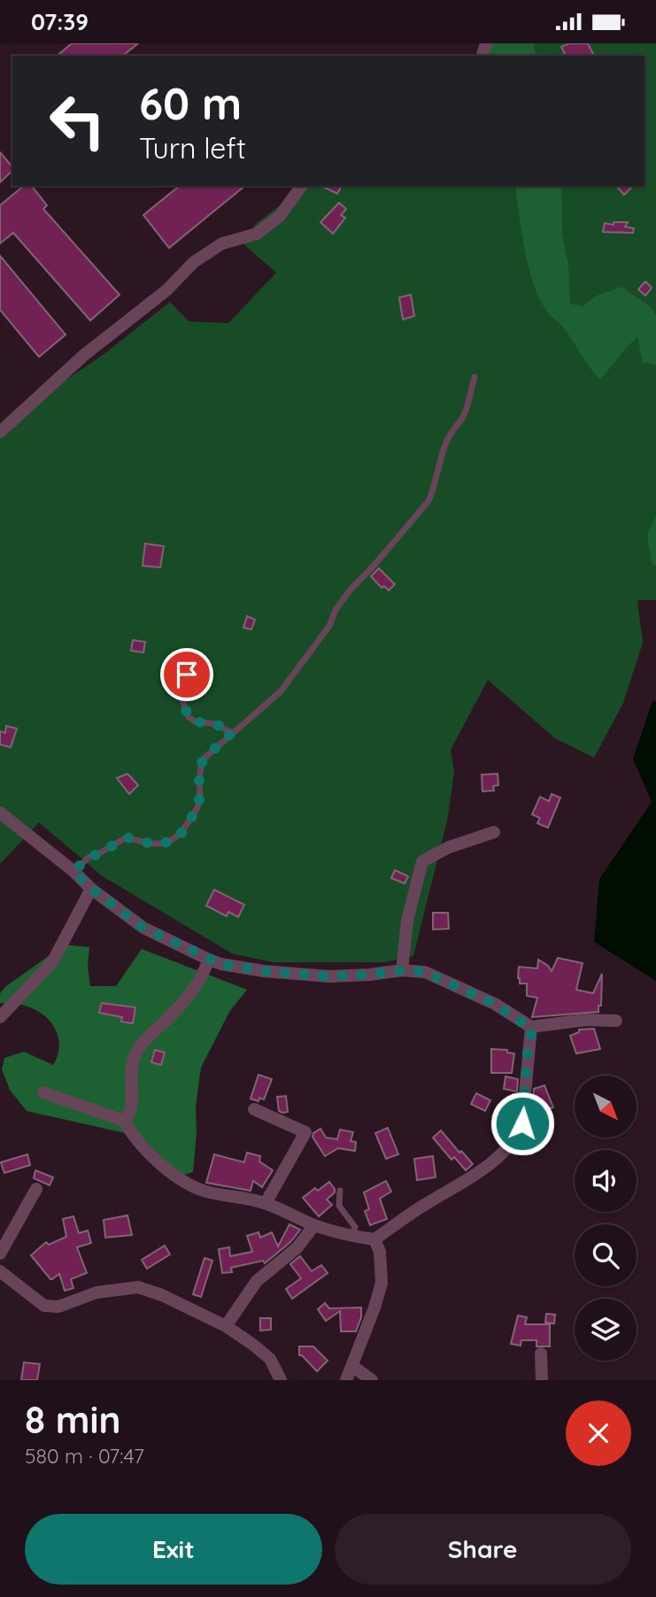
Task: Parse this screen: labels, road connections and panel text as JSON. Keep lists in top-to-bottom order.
{
  "north": "bottom right",
  "page": {
    "status": "07:39",
    "turn": ["60 m", "Turn left"],
    "heading": ["8 min", "580 m · 07:47"],
    "buttons": ["Exit", "Share"]
  }
}
